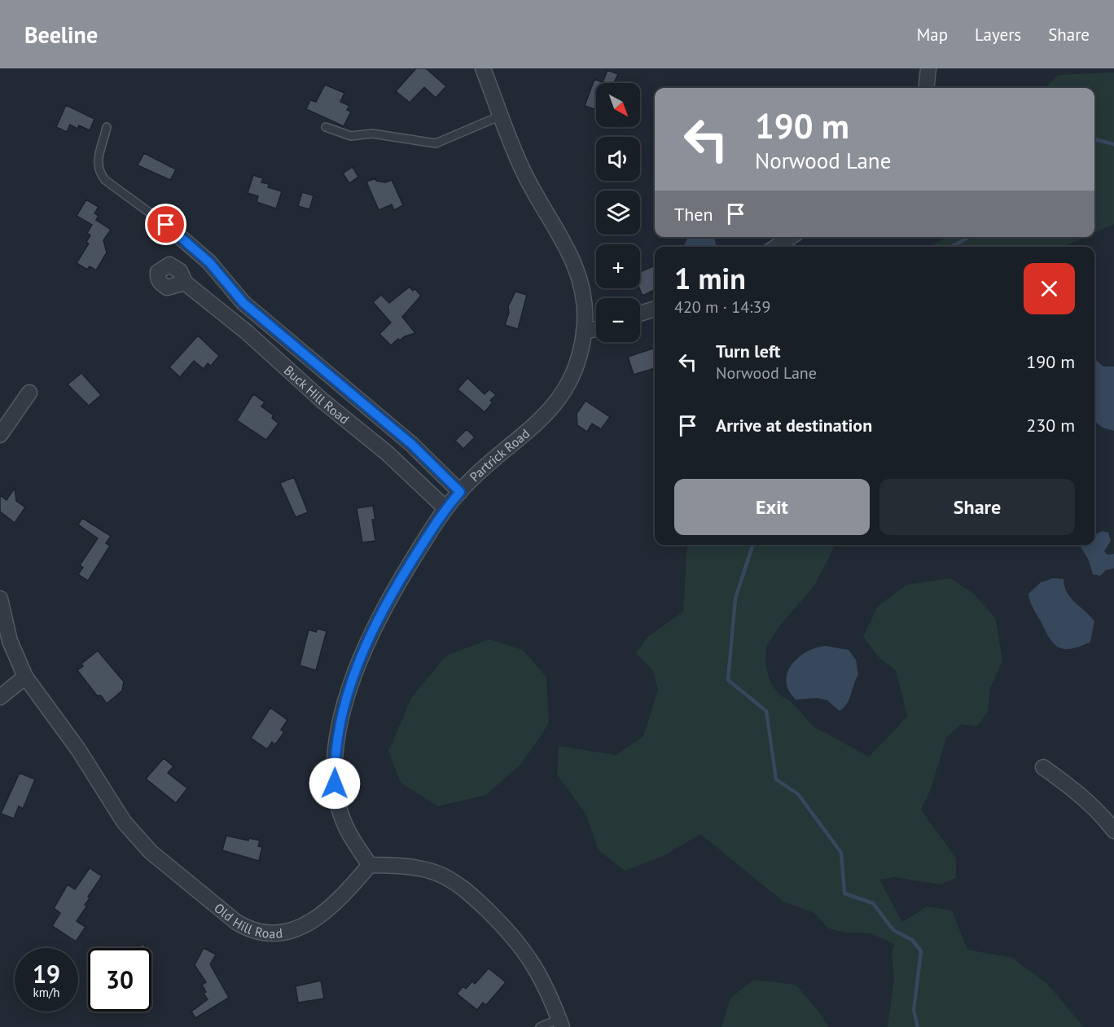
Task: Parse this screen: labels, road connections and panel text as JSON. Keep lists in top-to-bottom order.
{
  "streets": {
    "street": ["Buck Hill Road", "Partrick Road", "Old Hill Road"]
  },
  "crossings": [
    ["Buck Hill Road", "Partrick Road"],
    ["Partrick Road", "Old Hill Road"]
  ],
  "north": "bottom right",
  "page": {
    "header": "Beeline",
    "nav": ["Map", "Layers", "Share"],
    "map_buttons": ["+", "−"],
    "turn": ["190 m", "Norwood Lane"],
    "then": "Then",
    "heading": ["1 min", "420 m · 14:39"],
    "list": [
      {
        "name": "Turn left",
        "note": "Norwood Lane",
        "value": "190 m"
      },
      {
        "name": "Arrive at destination",
        "value": "230 m"
      }
    ],
    "buttons": ["Exit", "Share"],
    "speed": "19 km/h",
    "limit": "30"
  }
}
